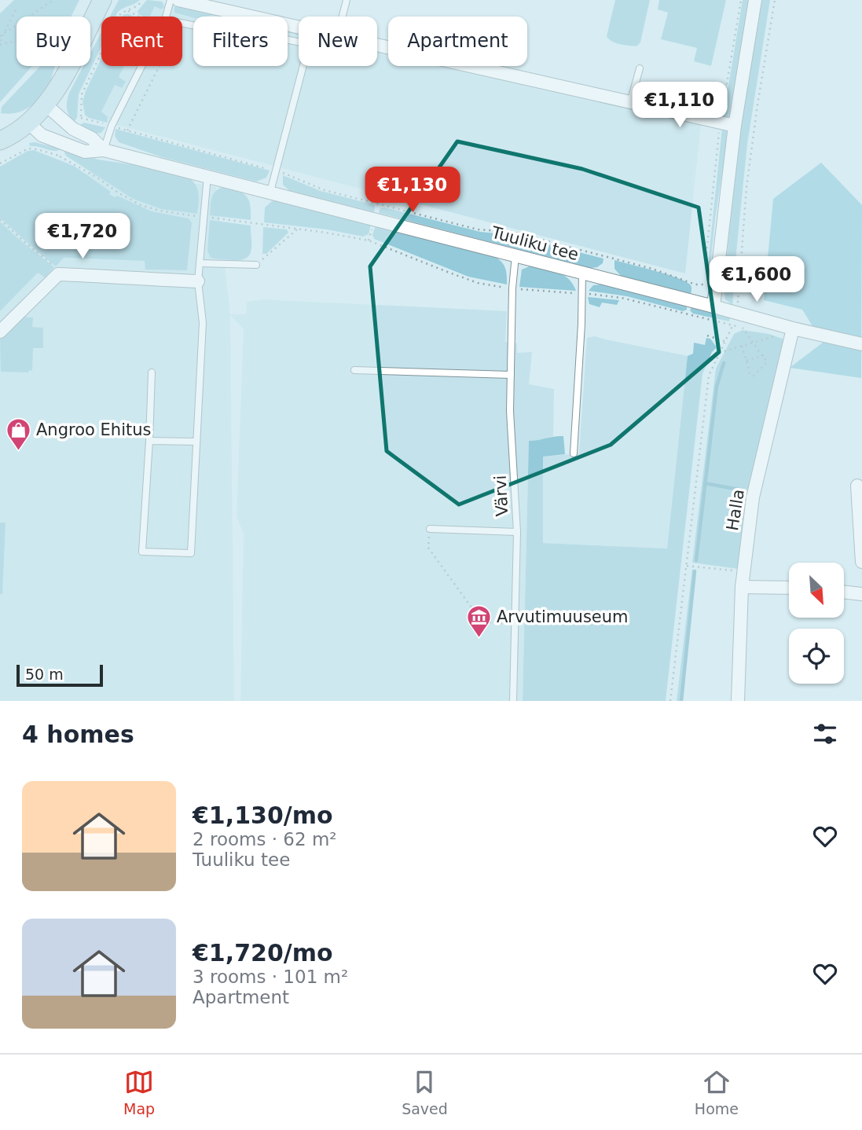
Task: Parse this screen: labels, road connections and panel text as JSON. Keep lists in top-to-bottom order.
{
  "streets": {
    "street": ["Tuuliku tee", "Halla"],
    "lane": ["Värvi"]
  },
  "crossings": [
    ["Tuuliku tee", "Värvi"],
    ["Tuuliku tee", "Halla"]
  ],
  "places": {
    "shop": ["Angroo Ehitus"],
    "museum": ["Arvutimuuseum"]
  },
  "scale_bar": "50 m",
  "north": "bottom right",
  "page": {
    "chip": [
      "Buy",
      "Rent",
      "Filters",
      "New",
      "Apartment"
    ],
    "price": [
      "€1,110",
      "€1,130",
      "€1,720",
      "€1,600"
    ],
    "scale": "50 m",
    "heading": "4 homes",
    "list": [
      {
        "name": "€1,130/mo",
        "note": "2 rooms · 62 m² · Tuuliku tee"
      },
      {
        "name": "€1,720/mo",
        "note": "3 rooms · 101 m² · Apartment"
      }
    ],
    "tabs": ["Map", "Saved", "Home"]
  }
}
